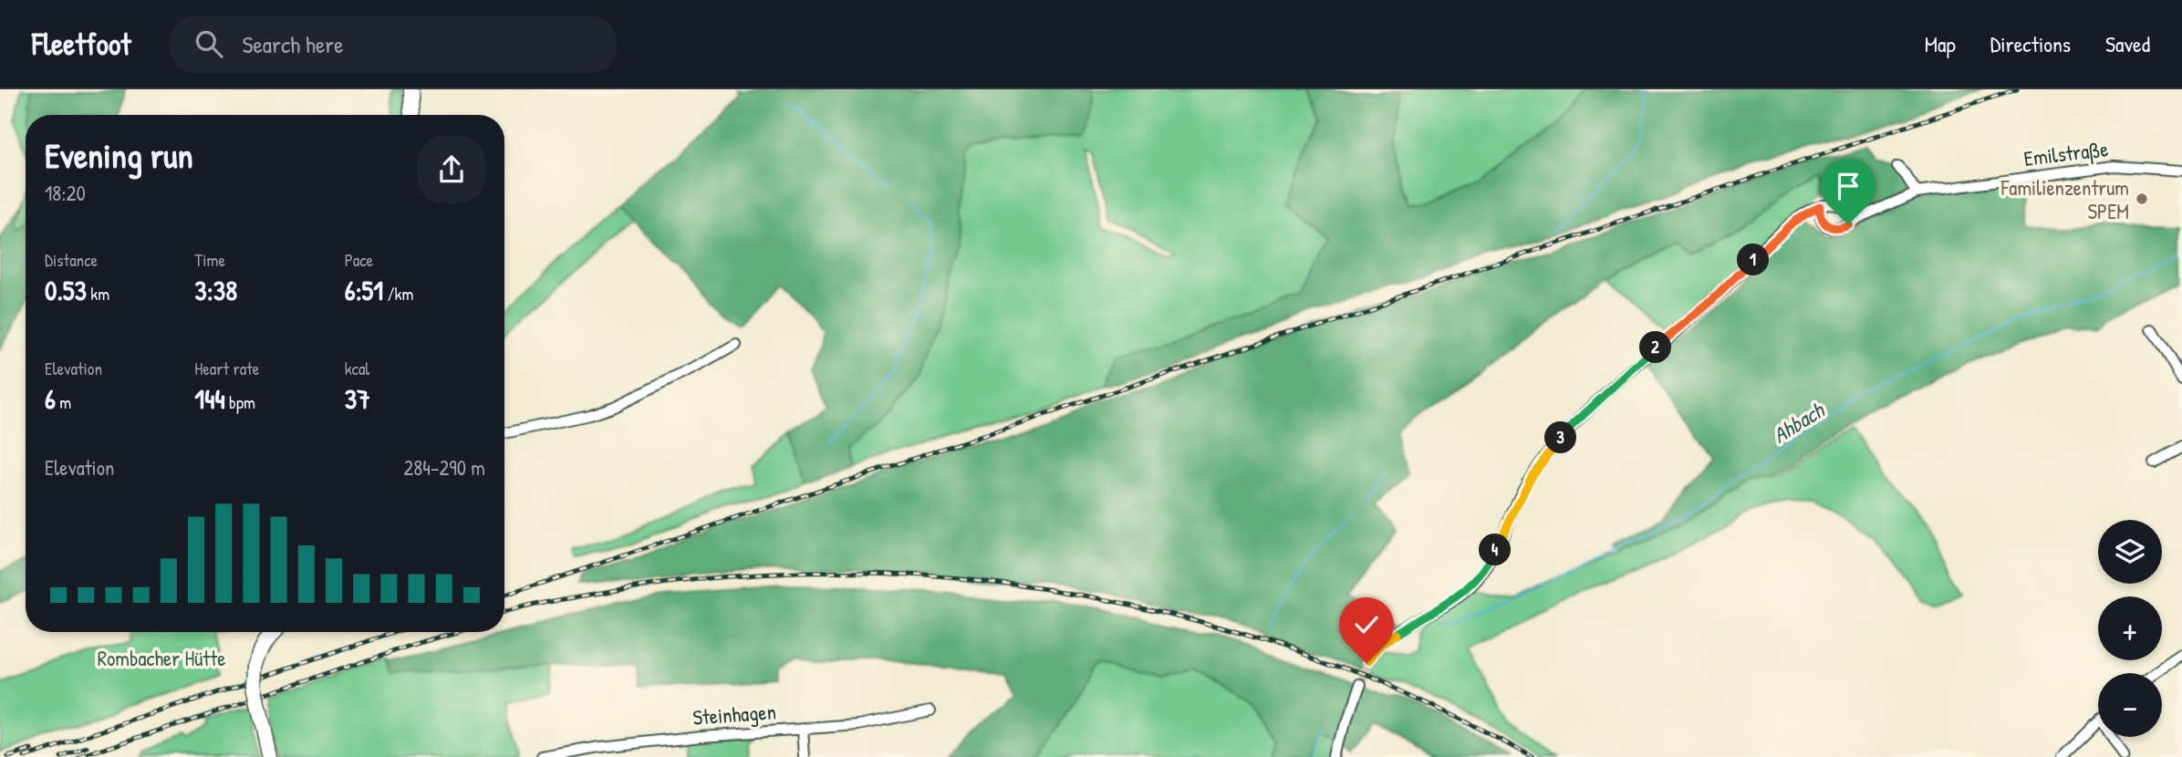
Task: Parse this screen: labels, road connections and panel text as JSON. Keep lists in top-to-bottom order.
{
  "streets": {
    "street": ["Emilstraße", "Steinhagen"]
  },
  "water": ["Ahbach"],
  "parks": ["Rombacher Hütte"],
  "places": ["Familienzentrum SPEM"],
  "page": {
    "header": "Fleetfoot",
    "search": "Search here",
    "nav": ["Map", "Directions", "Saved"],
    "heading": ["Evening run", "18:20"],
    "stats": [
      ["Distance", "0.53 km"],
      ["Time", "3:38"],
      ["Pace", "6:51 /km"],
      ["Elevation", "6 m"],
      ["Heart rate", "144 bpm"],
      ["kcal", "37"]
    ],
    "pins": [
      "1",
      "2",
      "3",
      "4"
    ],
    "chart": ["Elevation", "284–290 m"],
    "map_buttons": ["+", "−"]
  }
}
